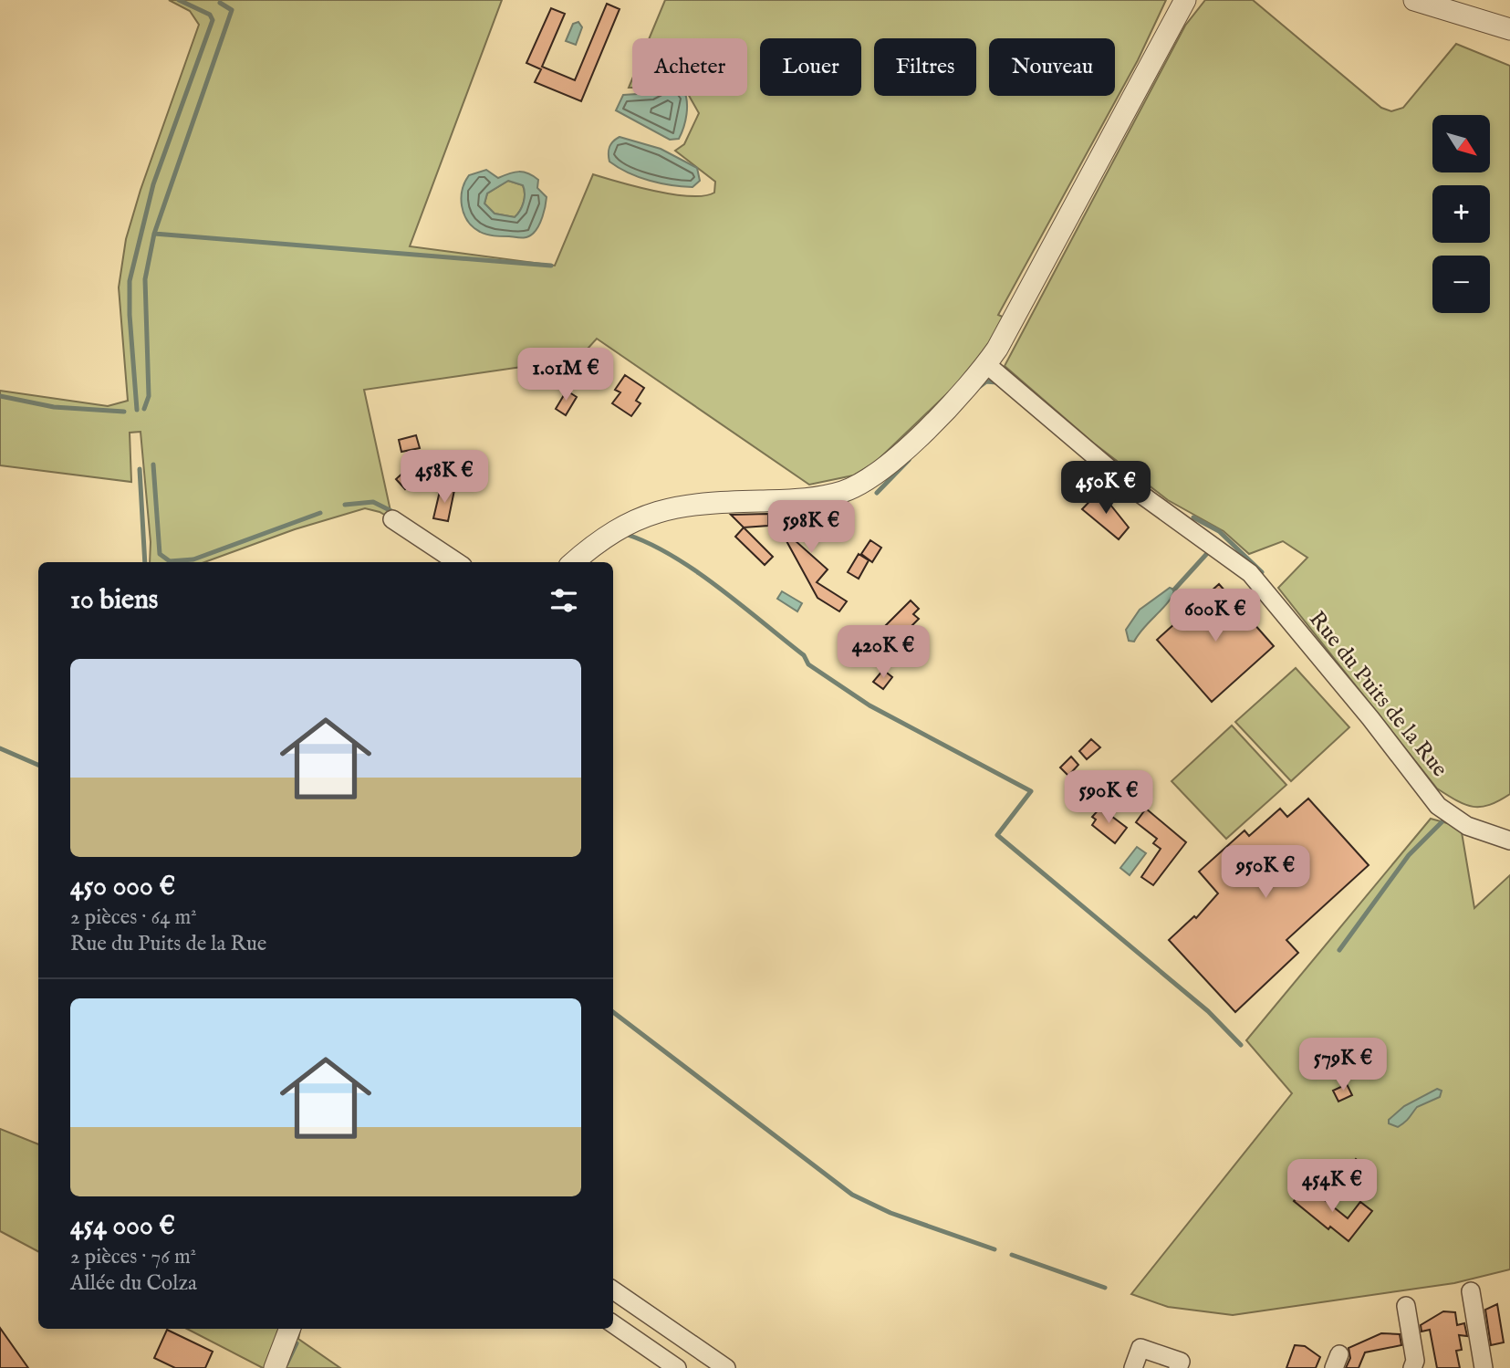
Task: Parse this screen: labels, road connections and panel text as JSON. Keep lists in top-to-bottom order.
{
  "streets": {
    "street": ["Rue du Puits de la Rue"]
  },
  "north": "bottom right",
  "page": {
    "chip": [
      "Acheter",
      "Louer",
      "Filtres",
      "Nouveau"
    ],
    "map_buttons": ["+", "−"],
    "price": [
      "1.01M €",
      "458K €",
      "450K €",
      "598K €",
      "600K €",
      "420K €",
      "590K €",
      "950K €",
      "579K €",
      "454K €"
    ],
    "heading": "10 biens",
    "list": [
      {
        "name": "450 000 €",
        "note": "2 pièces · 64 m² · Rue du Puits de la Rue"
      },
      {
        "name": "454 000 €",
        "note": "2 pièces · 76 m² · Allée du Colza"
      }
    ]
  }
}
